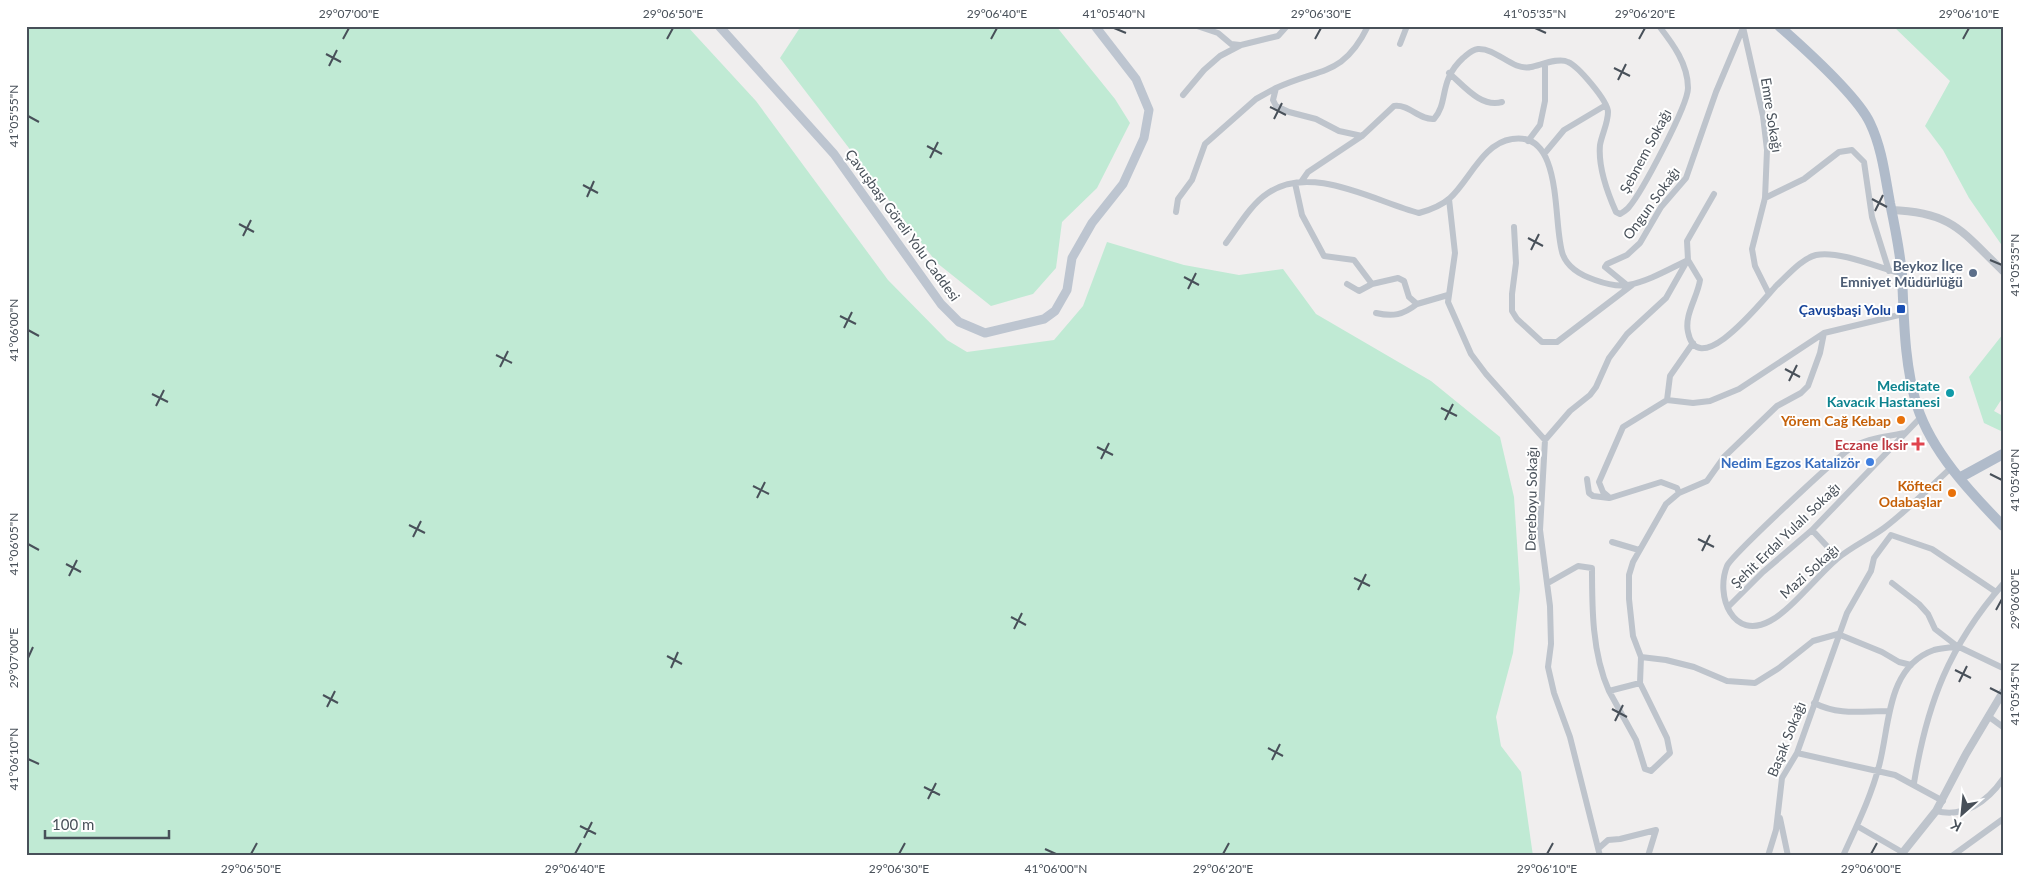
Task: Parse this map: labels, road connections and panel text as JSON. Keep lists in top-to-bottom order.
{
  "streets": {
    "main road": ["Çavuşbaşı Göreli Yolu Caddesi"],
    "street": [
      "Emre Sokağı",
      "Şebnem Sokağı",
      "Ongun Sokağı",
      "Dereboyu Sokağı",
      "Şehit Erdal Yulalı Sokağı",
      "Mazi Sokağı",
      "Başak Sokağı"
    ]
  },
  "crossings": [
    ["Emre Sokağı", "Ongun Sokağı"],
    ["Şehit Erdal Yulalı Sokağı", "Mazi Sokağı"]
  ],
  "places": {
    "other": [
      "Beykoz İlçe Emniyet Müdürlüğü",
      "Medistate Kavacık Hastanesi",
      "Yörem Cağ Kebap",
      "Nedim Egzos Katalizör",
      "Köfteci Odabaşlar"
    ],
    "transit": ["Çavuşbaşi Yolu"],
    "health": ["Eczane İksir"]
  },
  "scale_bar": "100 m",
  "north": "bottom left",
  "coordinates": [
    "29°07'00\"E",
    "29°06'50\"E",
    "29°06'40\"E",
    "41°05'40\"N",
    "29°06'30\"E",
    "41°05'35\"N",
    "29°06'20\"E",
    "29°06'10\"E",
    "41°05'55\"N",
    "41°06'00\"N",
    "41°06'05\"N",
    "29°06'00\"E",
    "41°05'45\"N",
    "41°06'10\"N"
  ]
}
